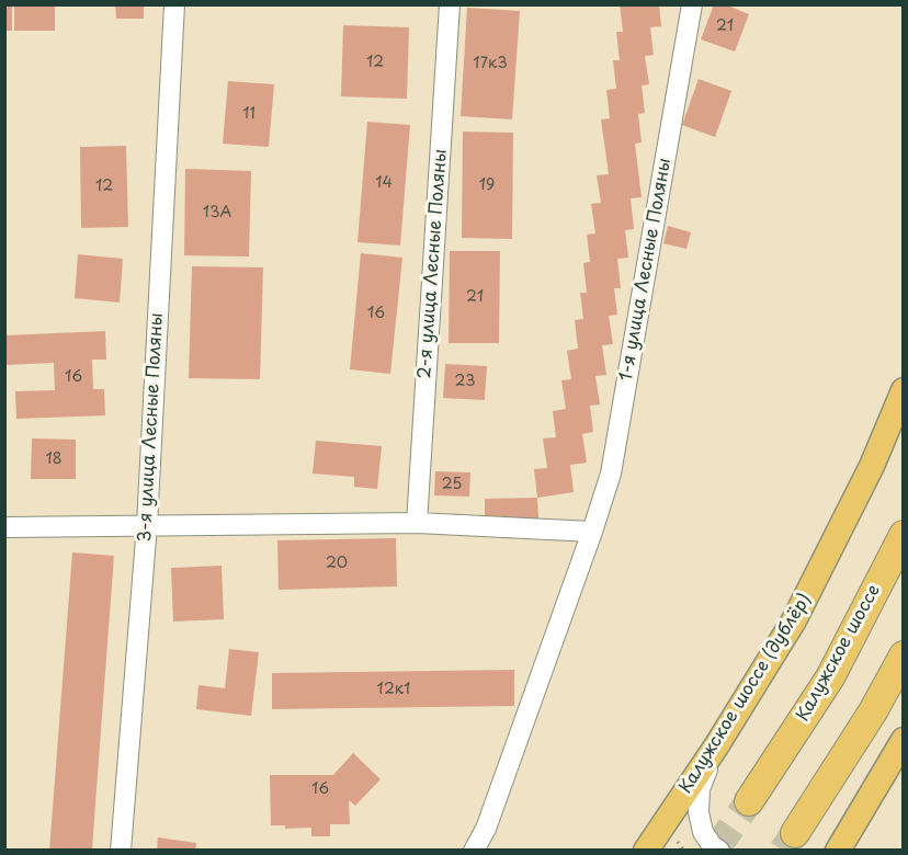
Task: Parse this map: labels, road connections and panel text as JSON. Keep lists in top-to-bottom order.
{
  "streets": {
    "highway": ["Калужское шоссе"],
    "main road": ["Калужское шоссе (дублёр)"],
    "street": ["2-я улица Лесные Поляны", "1-я улица Лесные Поляны", "3-я улица Лесные Поляны"]
  },
  "house_numbers": [
    "21",
    "12",
    "17к3",
    "11",
    "14",
    "19",
    "12",
    "13А",
    "21",
    "16",
    "16",
    "23",
    "18",
    "25",
    "20",
    "12к1",
    "16"
  ]
}
